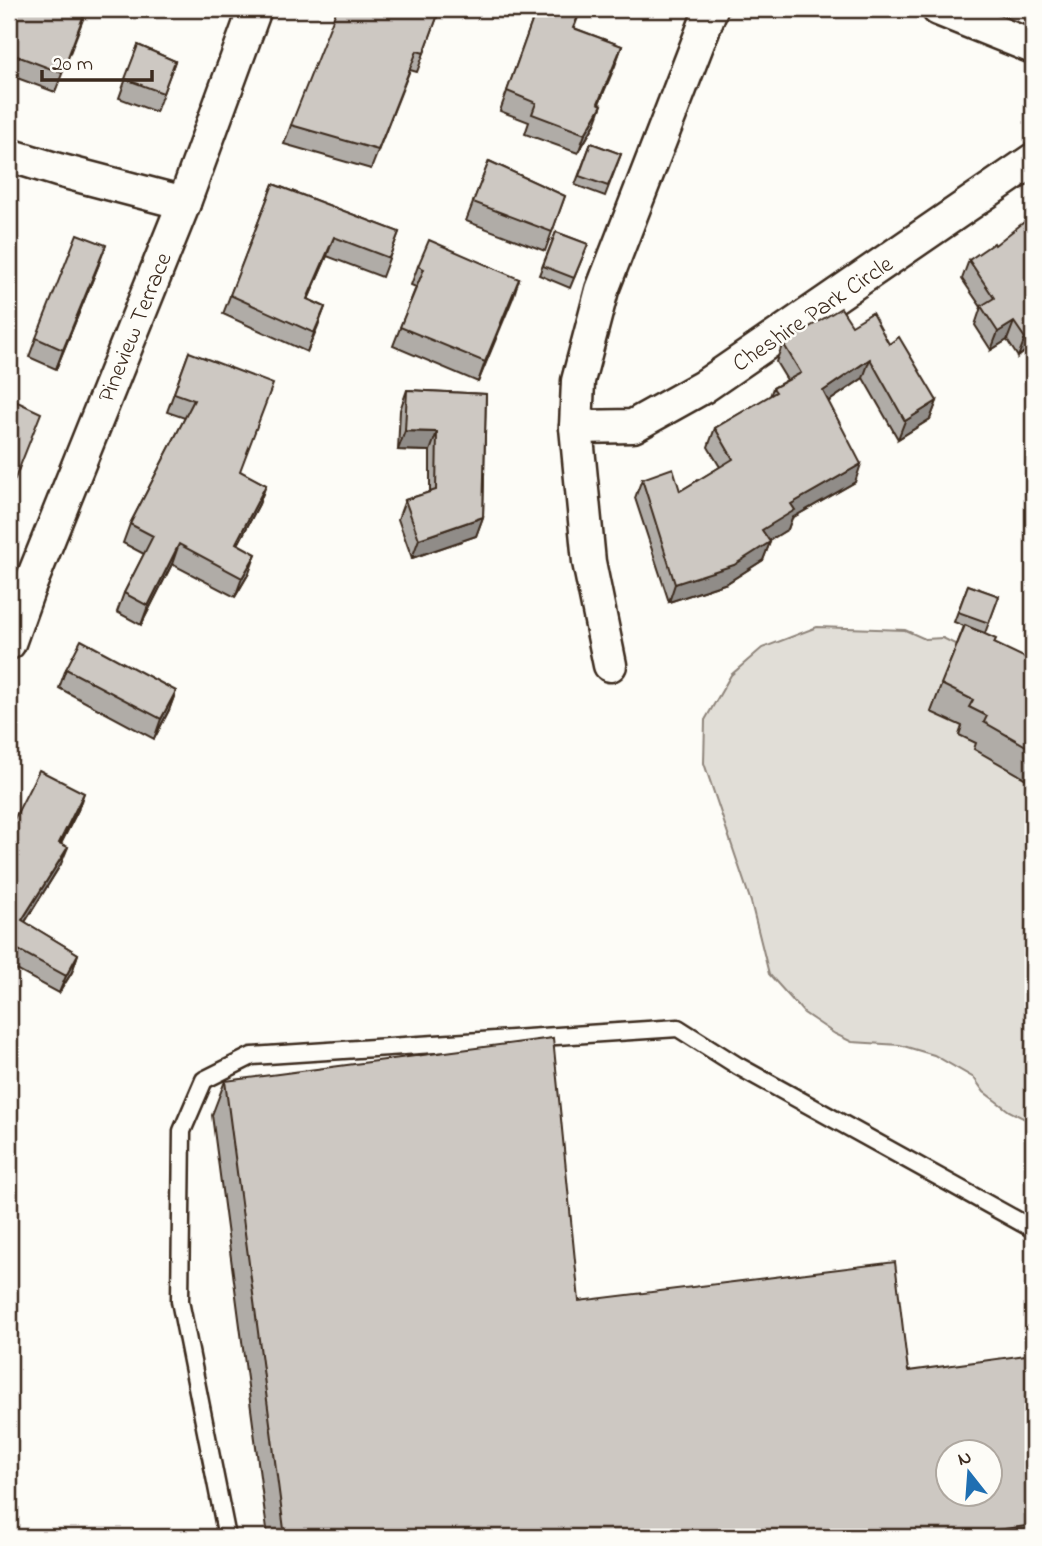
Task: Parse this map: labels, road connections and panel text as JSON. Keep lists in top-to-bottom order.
{
  "streets": {
    "street": ["Cheshire Park Circle", "Pineview Terrace"]
  },
  "scale_bar": "20 m",
  "north": "top"
}
